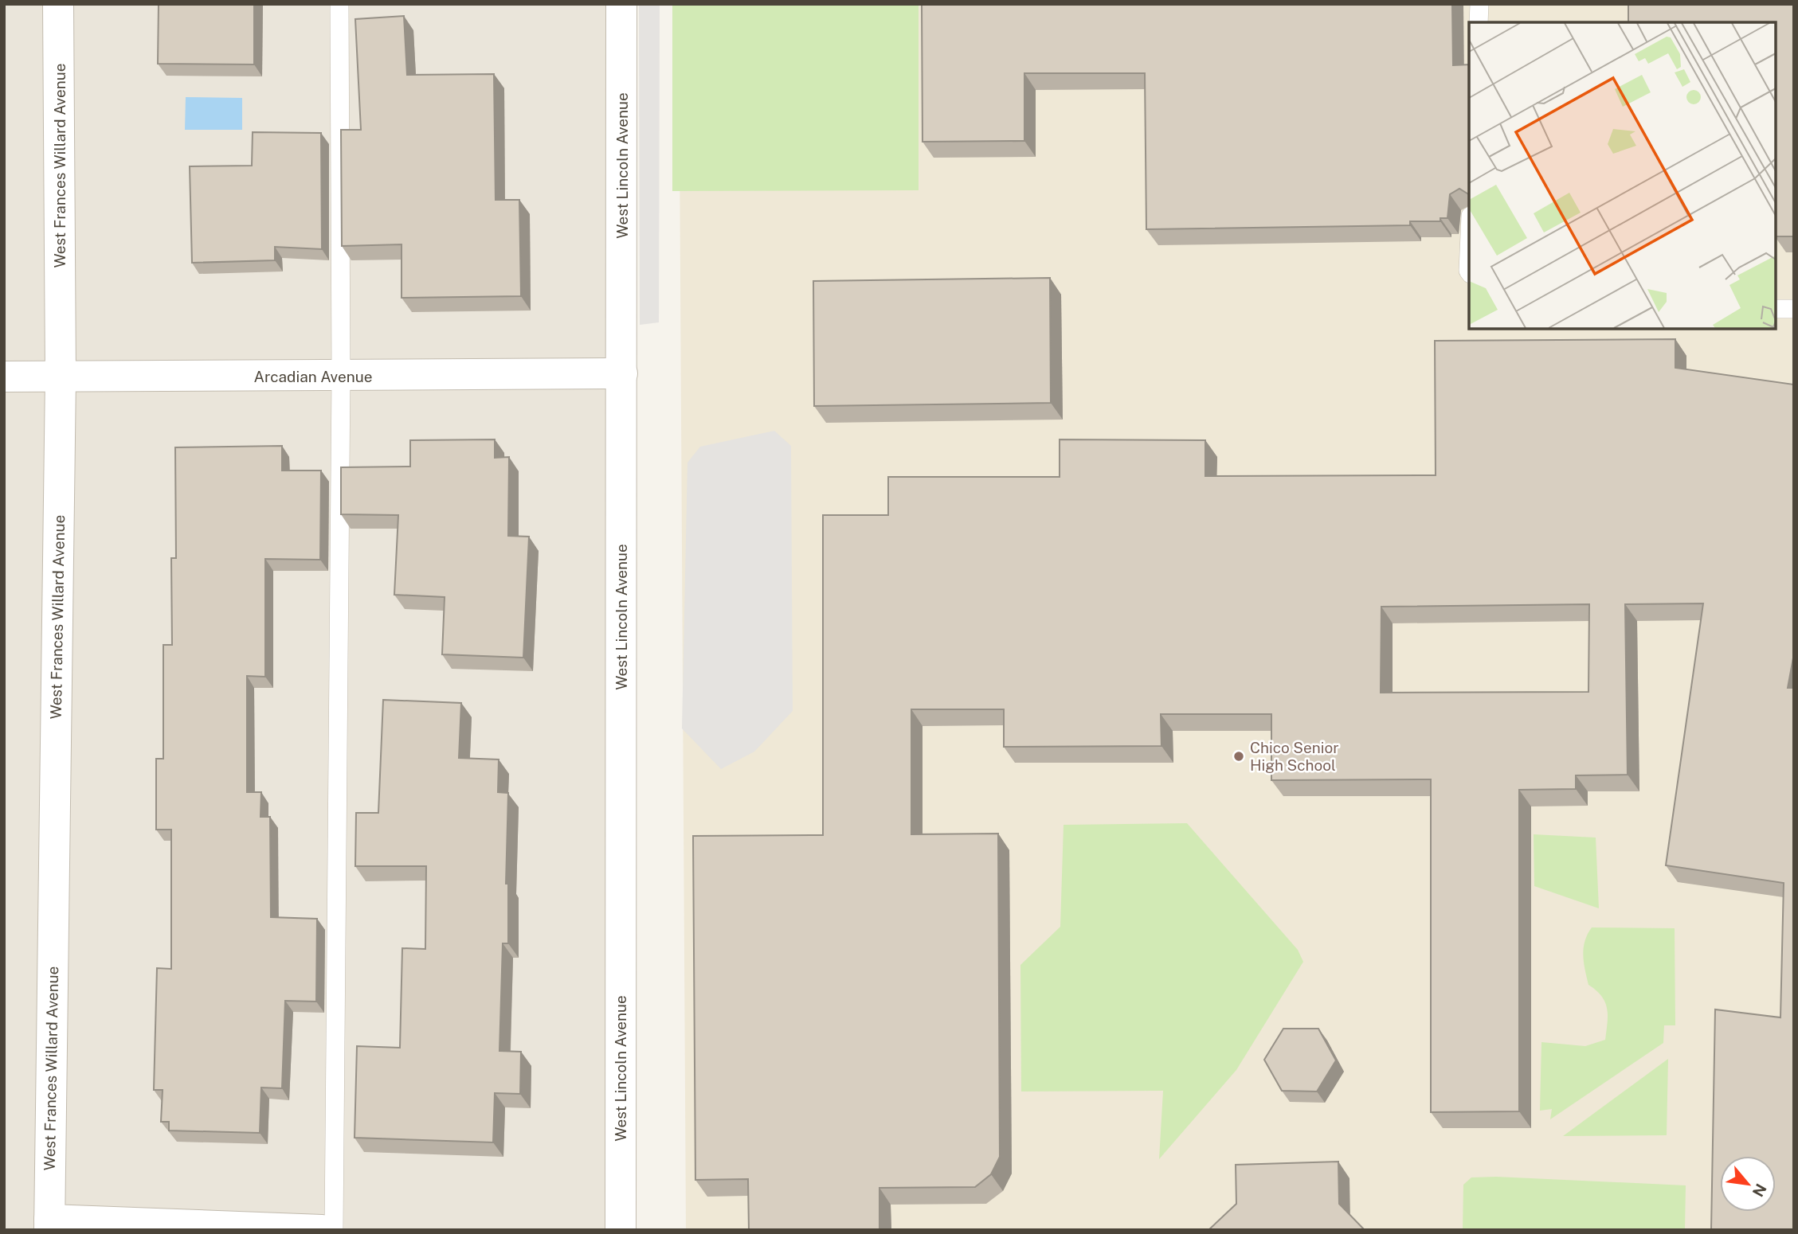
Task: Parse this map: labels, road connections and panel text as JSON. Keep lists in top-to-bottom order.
{
  "streets": {
    "street": ["West Frances Willard Avenue", "West Lincoln Avenue", "Arcadian Avenue"]
  },
  "crossings": [
    ["West Frances Willard Avenue", "Arcadian Avenue"],
    ["West Lincoln Avenue", "Arcadian Avenue"]
  ],
  "places": ["Chico Senior High School"],
  "north": "bottom right"
}
